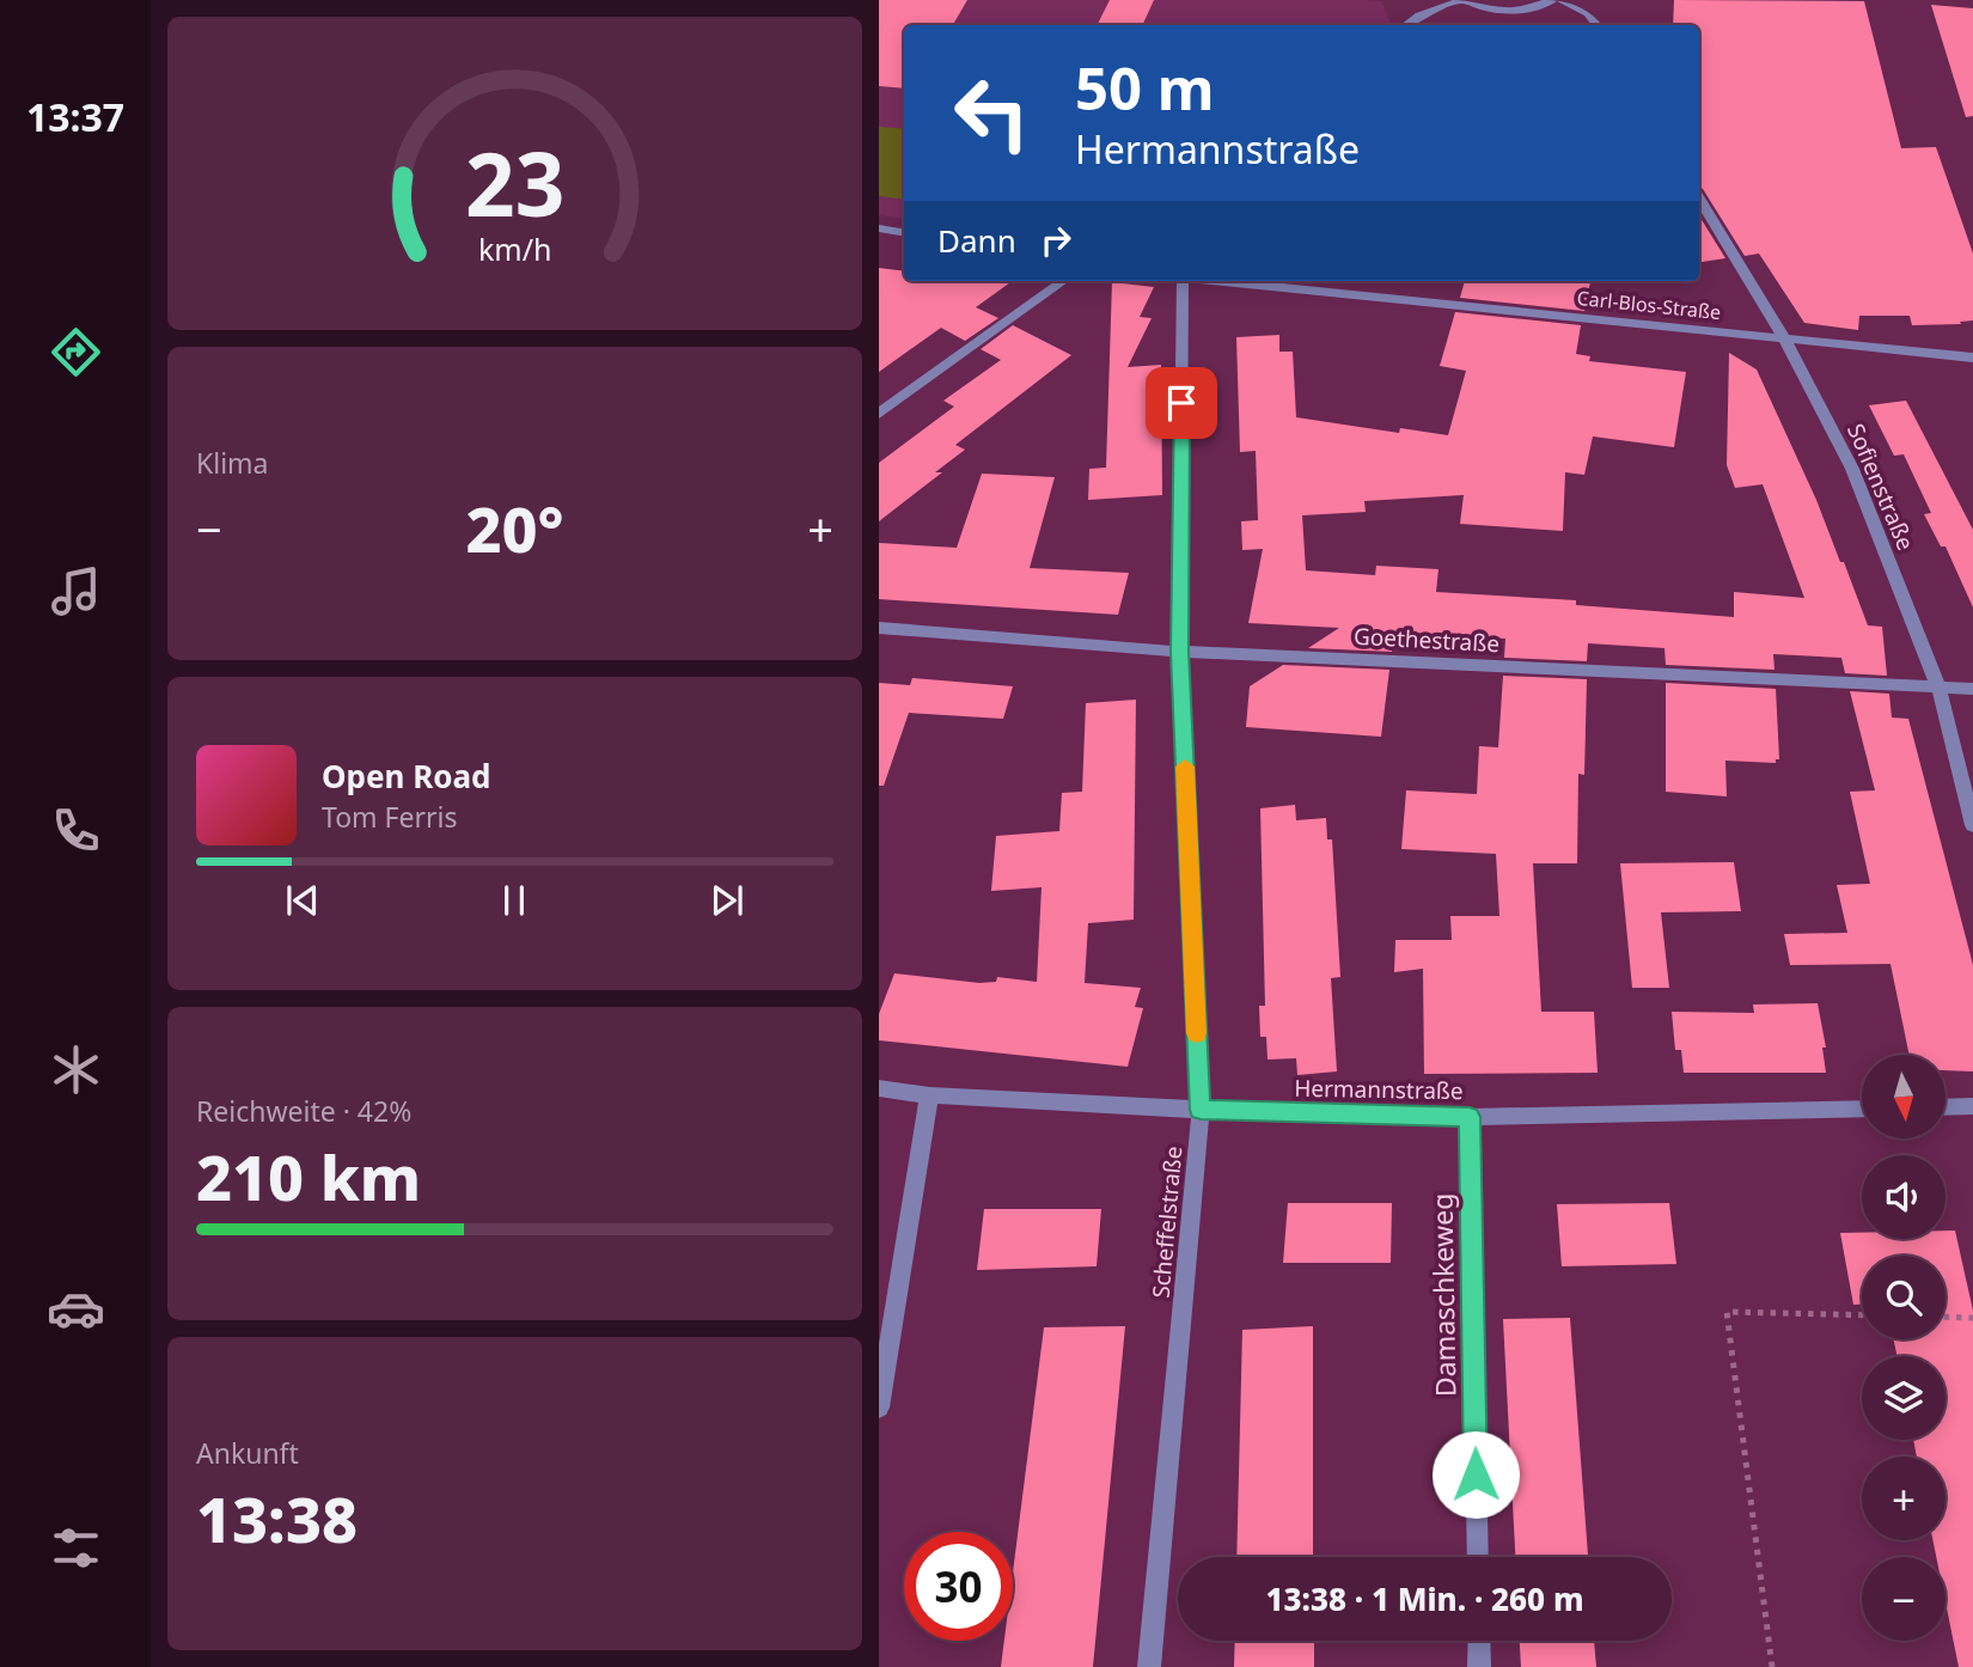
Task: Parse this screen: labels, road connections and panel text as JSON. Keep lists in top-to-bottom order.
{
  "streets": {
    "street": [
      "Carl-Blos-Straße",
      "Sofienstraße",
      "Goethestraße",
      "Hermannstraße",
      "Scheffelstraße",
      "Damaschkeweg"
    ]
  },
  "crossings": [
    ["Carl-Blos-Straße", "Sofienstraße"],
    ["Sofienstraße", "Goethestraße"],
    ["Goethestraße", "Scheffelstraße"],
    ["Hermannstraße", "Scheffelstraße"],
    ["Hermannstraße", "Damaschkeweg"]
  ],
  "north": "bottom",
  "page": {
    "tabs": "13:37",
    "turn": ["50 m", "Hermannstraße"],
    "then": "Dann",
    "tile": [
      "Klima",
      ["Reichweite · 42%", "210 km"],
      ["Ankunft", "13:38"]
    ],
    "heat": ["−", "20°", "+"],
    "song": ["Open Road", "Tom Ferris"],
    "map_buttons": ["+", "−"],
    "limit": "30",
    "trip": "13:38 · 1 Min. · 260 m",
    "gauge": ["23", "km/h"]
  }
}
